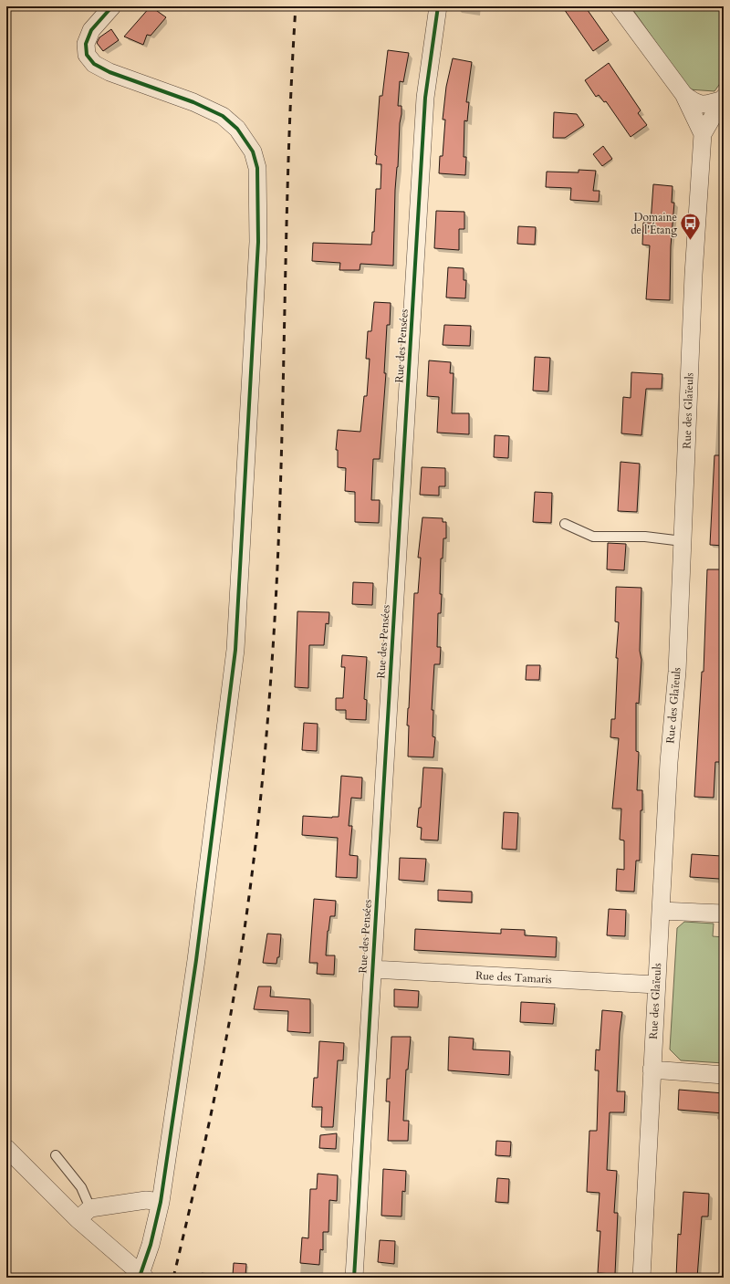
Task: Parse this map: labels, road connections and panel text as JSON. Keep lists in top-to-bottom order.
{
  "streets": {
    "street": ["Rue des Pensées", "Rue des Glaïeuls", "Rue des Tamaris"]
  },
  "crossings": [
    ["Rue des Pensées", "Rue des Tamaris"],
    ["Rue des Glaïeuls", "Rue des Tamaris"]
  ],
  "places": {
    "bus stop": ["Domaine de l'Étang"]
  }
}
